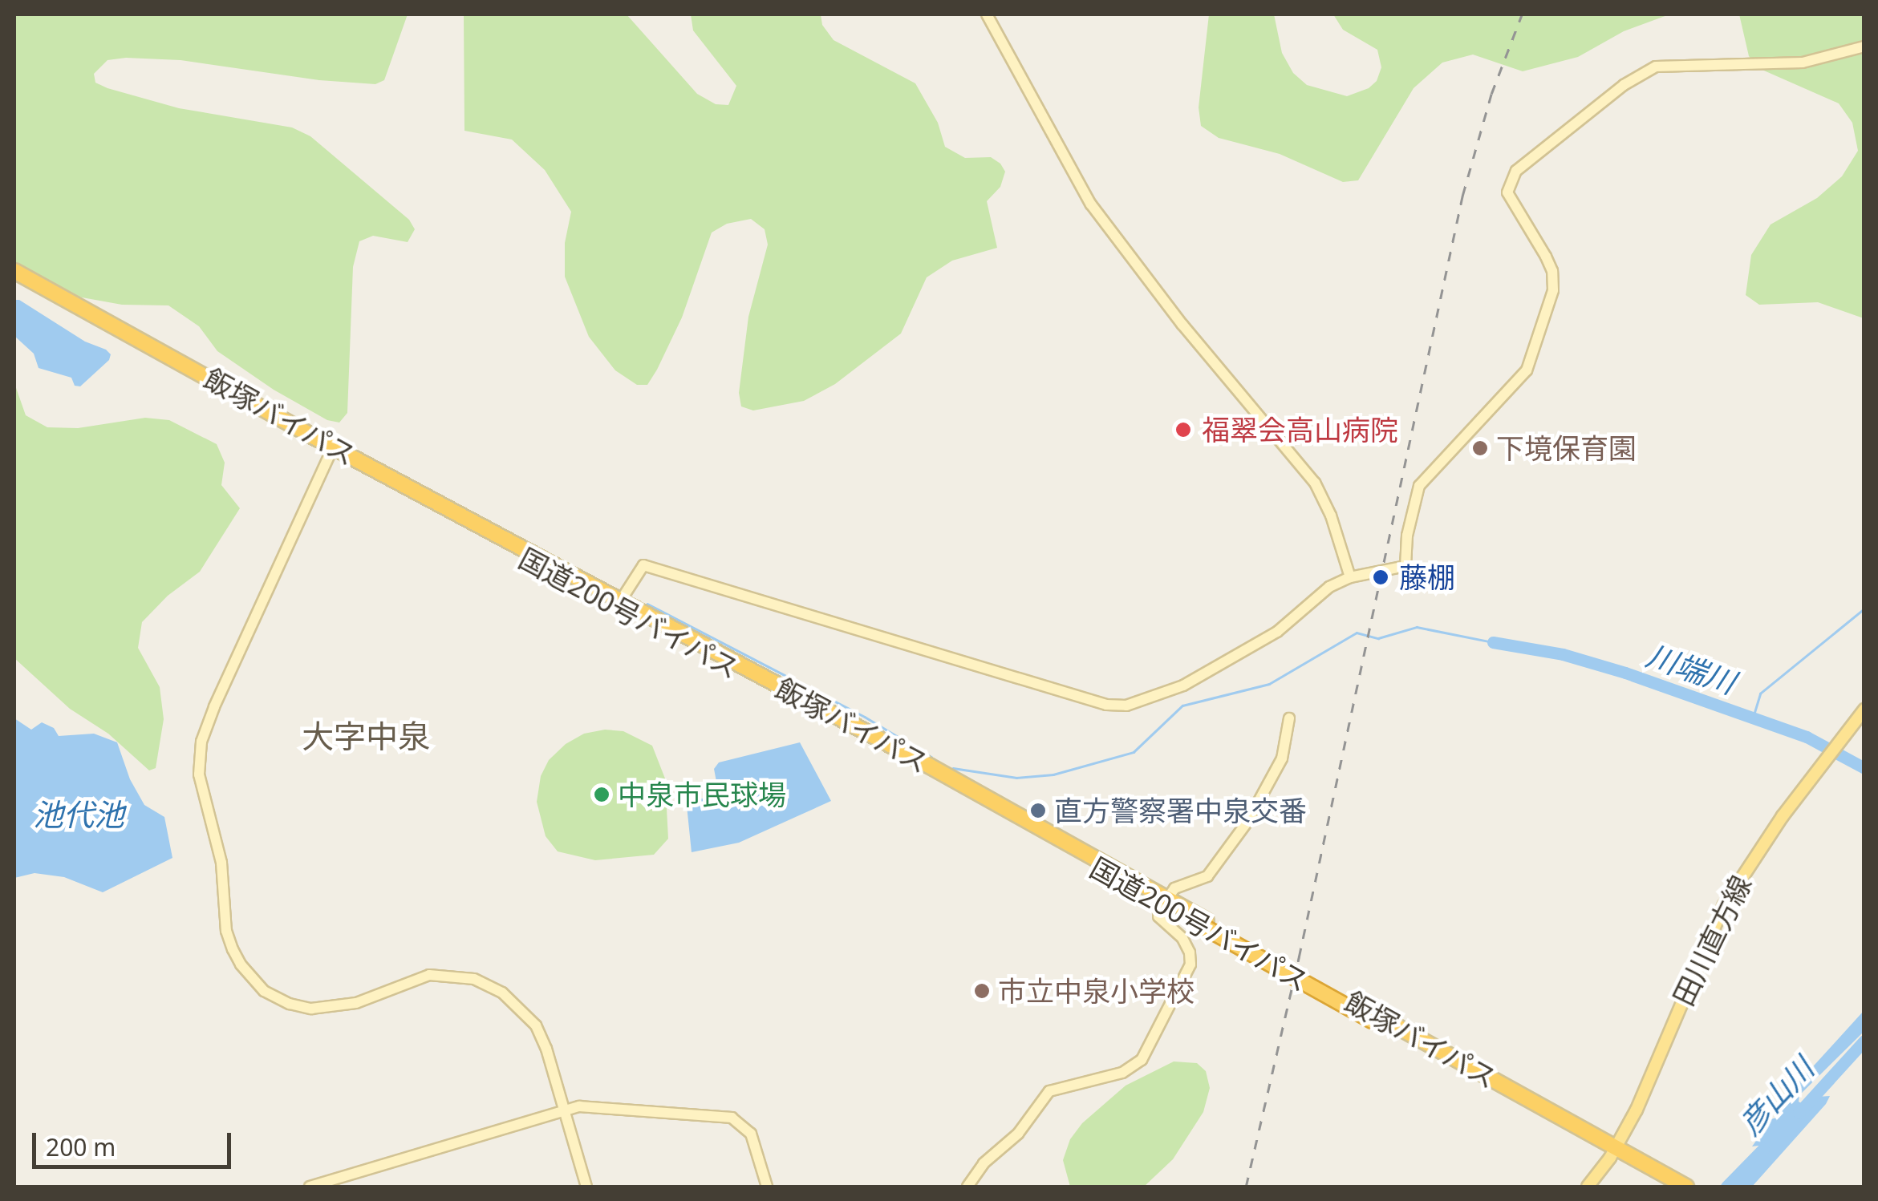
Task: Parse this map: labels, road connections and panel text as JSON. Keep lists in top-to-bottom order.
{
  "streets": {
    "highway": ["飯塚バイパス", "国道200号バイパス"],
    "main road": ["田川直方線"]
  },
  "crossings": [
    ["飯塚バイパス", "国道200号バイパス"],
    ["国道200号バイパス", "田川直方線"]
  ],
  "districts": ["大字中泉"],
  "water": ["川端川", "池代池", "彦山川"],
  "places": [
    "福翠会高山病院",
    "下境保育園",
    "藤棚",
    "中泉市民球場",
    "直方警察署中泉交番",
    "市立中泉小学校"
  ],
  "scale_bar": "200 m"
}
